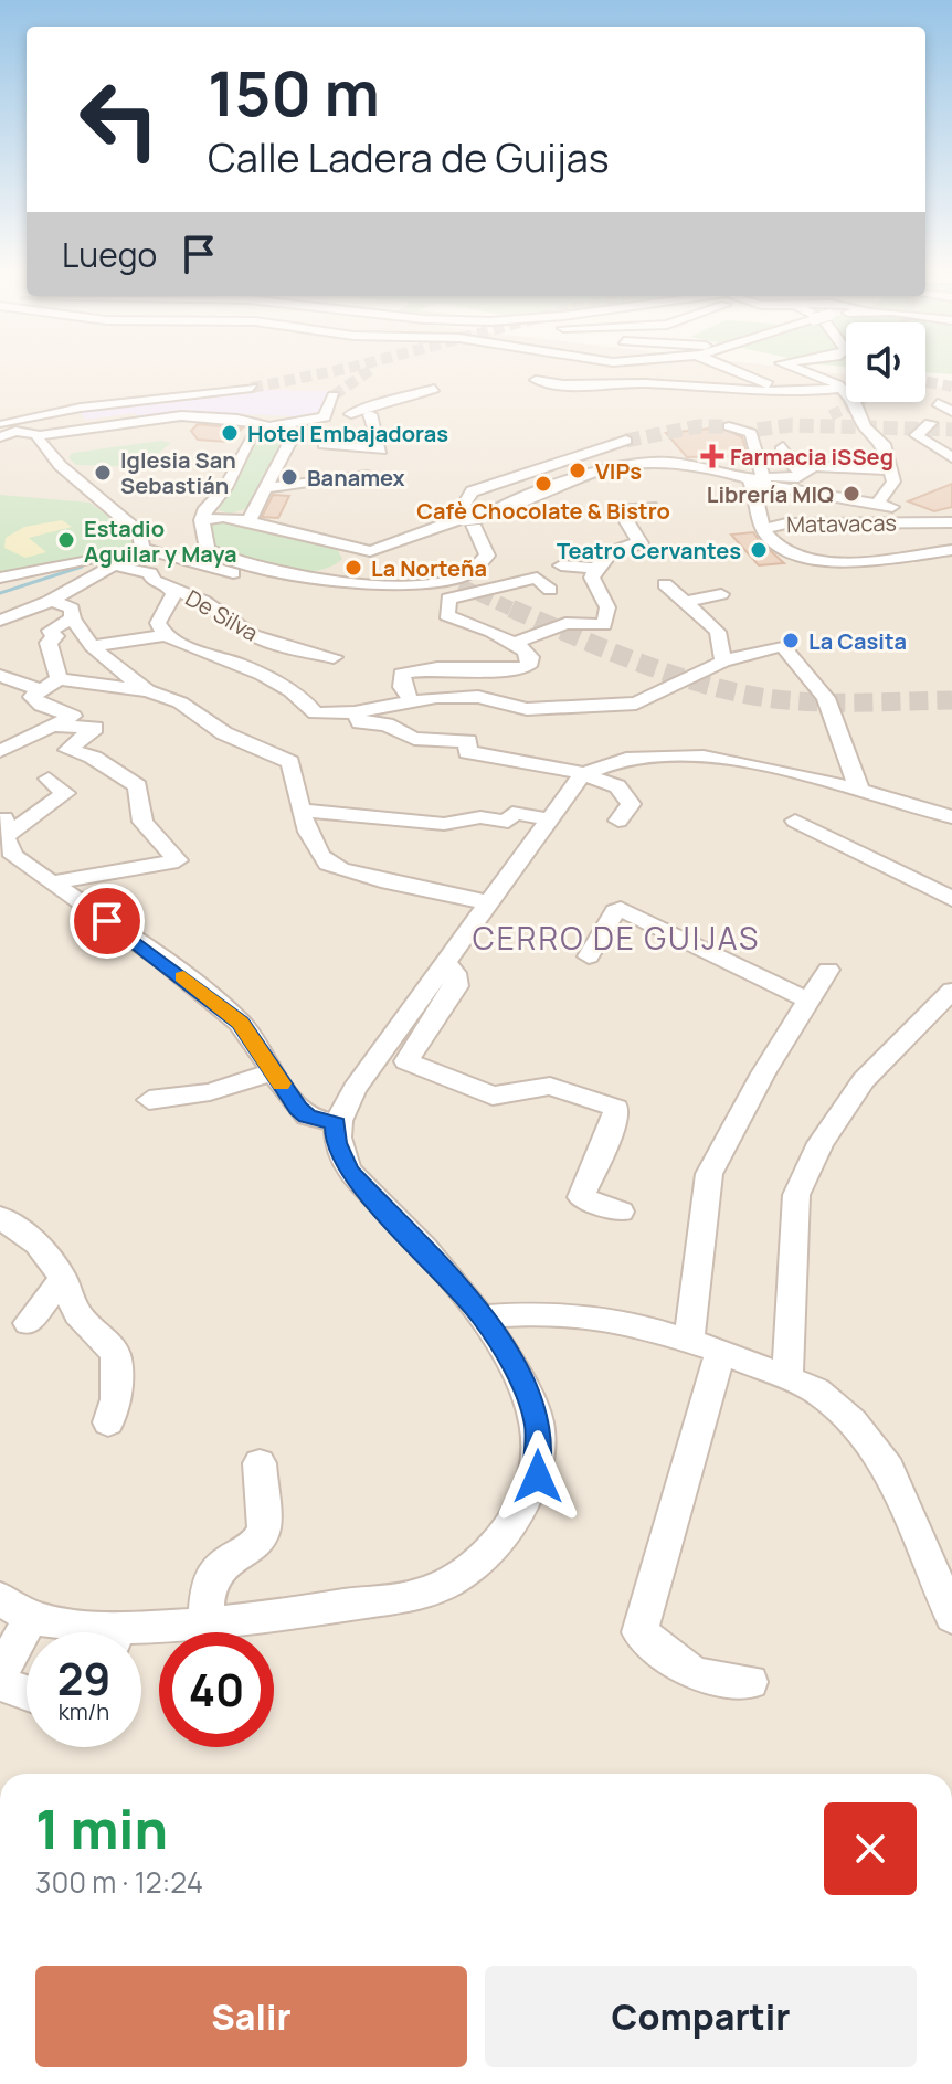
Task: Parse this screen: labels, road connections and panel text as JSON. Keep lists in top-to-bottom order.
{
  "streets": {
    "street": ["Matavacas", "De Silva"]
  },
  "districts": ["CERRO DE GUIJAS"],
  "places": {
    "other": [
      "Hotel Embajadoras",
      "VIPs",
      "Iglesia San Sebastián",
      "Banamex",
      "Cafè Chocolate & Bistro",
      "Librería MIQ",
      "Estadio Aguilar y Maya",
      "Teatro Cervantes",
      "La Norteña",
      "La Casita"
    ],
    "health": ["Farmacia iSSeg"]
  },
  "page": {
    "turn": ["150 m", "Calle Ladera de Guijas"],
    "then": "Luego",
    "speed": "29 km/h",
    "limit": "40",
    "heading": ["1 min", "300 m · 12:24"],
    "buttons": ["Salir", "Compartir"]
  }
}
